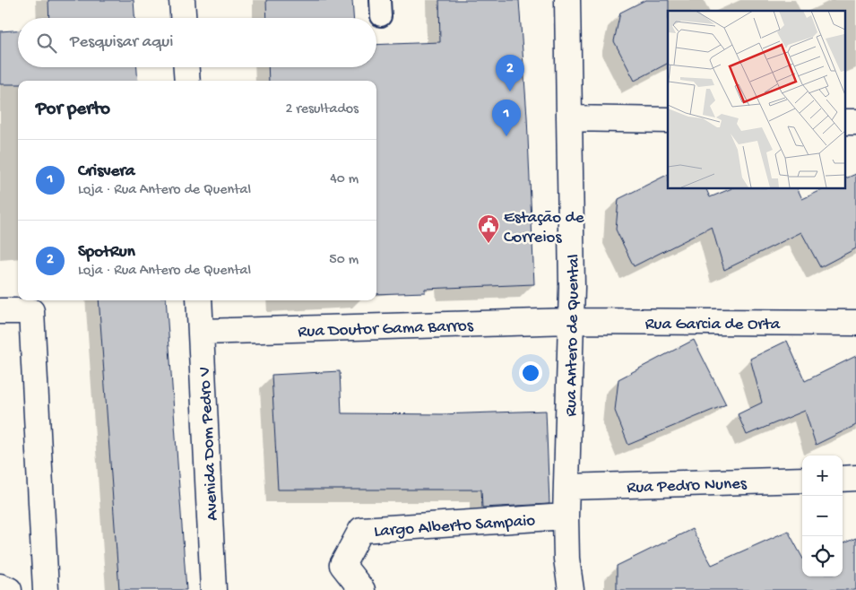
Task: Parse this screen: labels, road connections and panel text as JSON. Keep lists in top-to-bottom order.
{
  "streets": {
    "street": [
      "Rua Garcia de Orta",
      "Rua Doutor Gama Barros",
      "Rua Antero de Quental",
      "Avenida Dom Pedro V",
      "Rua Pedro Nunes",
      "Largo Alberto Sampaio"
    ]
  },
  "crossings": [
    ["Rua Garcia de Orta", "Rua Doutor Gama Barros"],
    ["Rua Garcia de Orta", "Rua Antero de Quental"],
    ["Rua Doutor Gama Barros", "Rua Antero de Quental"],
    ["Rua Doutor Gama Barros", "Avenida Dom Pedro V"],
    ["Rua Antero de Quental", "Rua Pedro Nunes"],
    ["Rua Antero de Quental", "Largo Alberto Sampaio"]
  ],
  "places": {
    "public building": ["Estação de Correios"]
  },
  "page": {
    "search": "Pesquisar aqui",
    "pins": ["2", "1"],
    "heading": ["Por perto", "2 resultados"],
    "list": [
      {
        "mark": "1",
        "name": "Crisvera",
        "note": "Loja · Rua Antero de Quental",
        "value": "40 m"
      },
      {
        "mark": "2",
        "name": "SpotRun",
        "note": "Loja · Rua Antero de Quental",
        "value": "50 m"
      }
    ],
    "map_buttons": ["+", "−"]
  }
}
